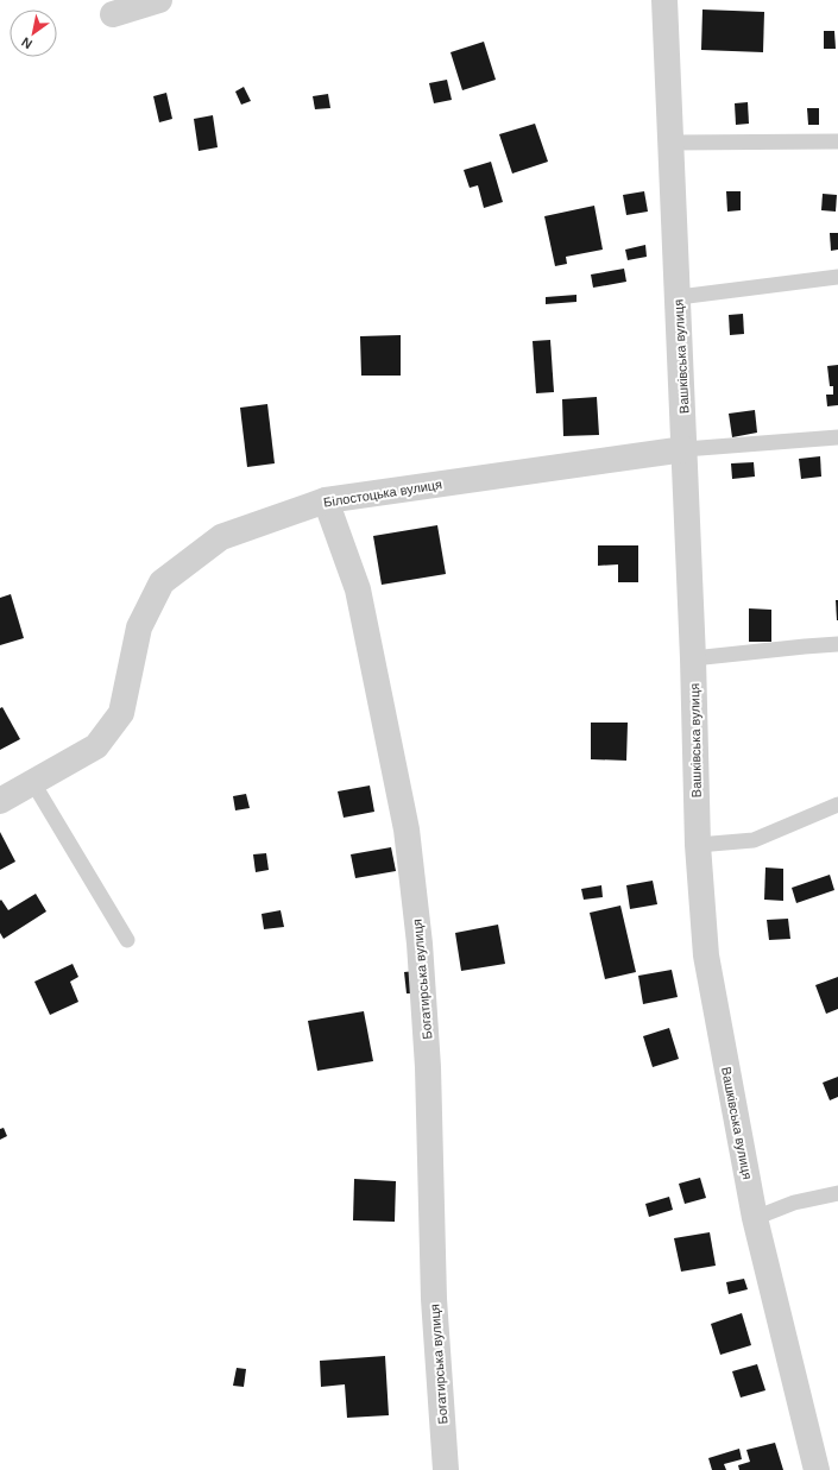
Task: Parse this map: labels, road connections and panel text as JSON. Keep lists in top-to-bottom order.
{
  "streets": {
    "street": ["Вашківська вулиця", "Білостоцька вулиця", "Богатирська вулиця"]
  },
  "crossings": [
    ["Вашківська вулиця", "Білостоцька вулиця"],
    ["Білостоцька вулиця", "Богатирська вулиця"]
  ],
  "north": "bottom left"
}
